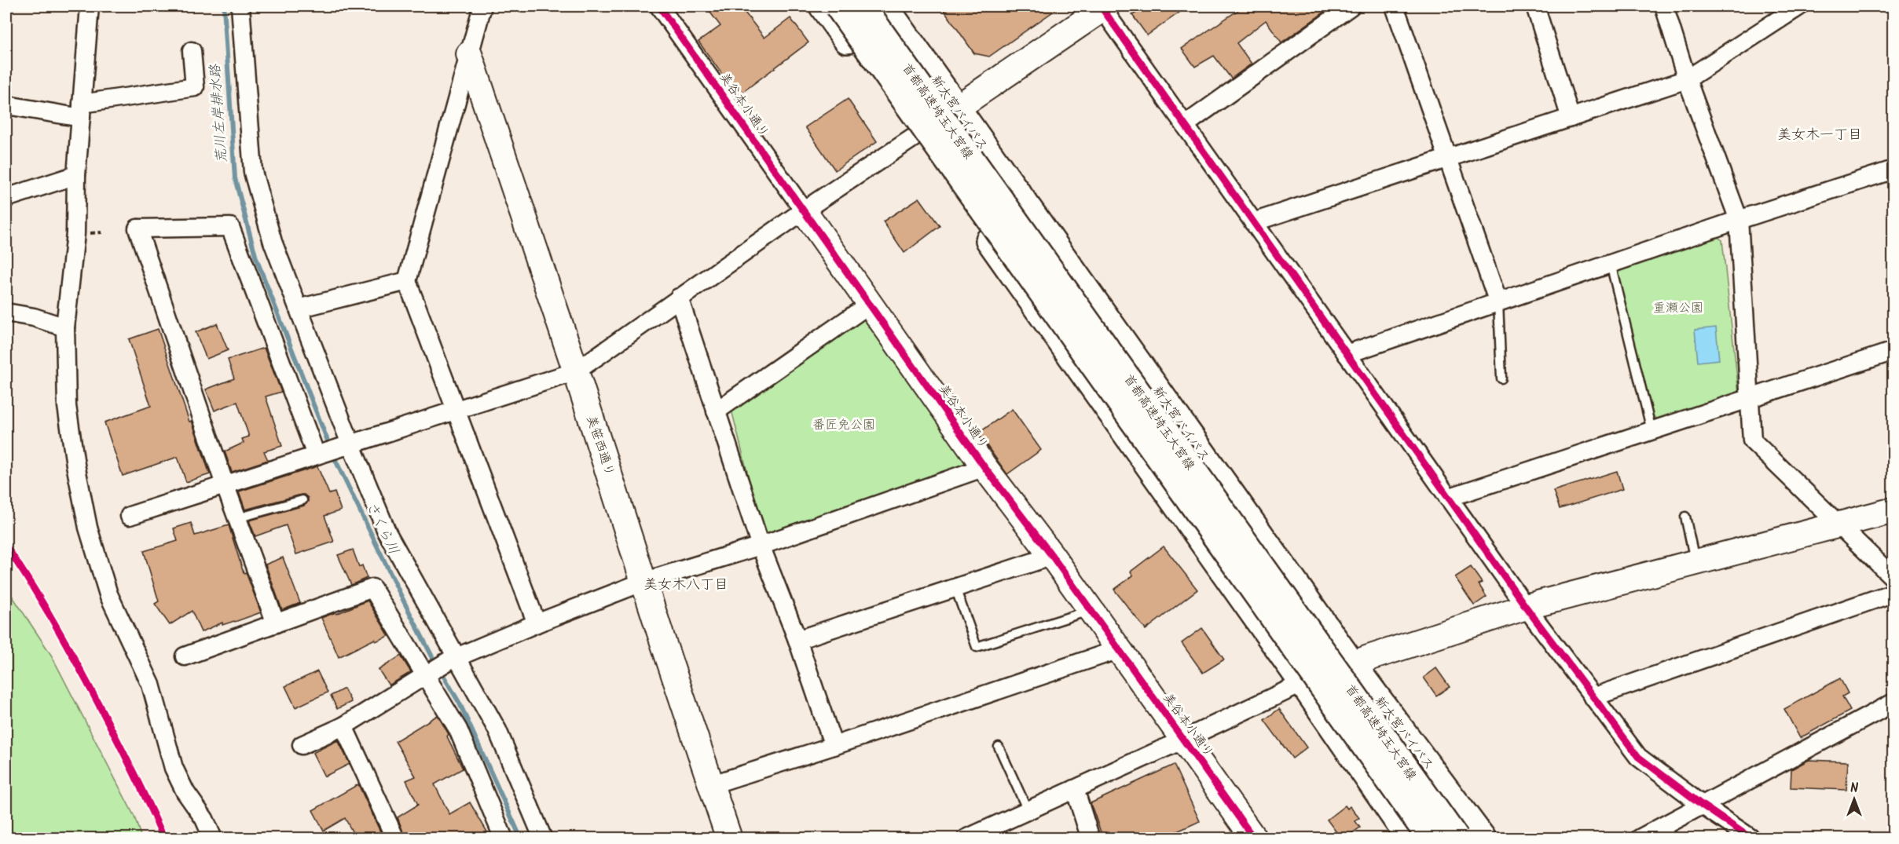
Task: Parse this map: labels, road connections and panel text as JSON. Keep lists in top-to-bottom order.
{
  "streets": {
    "highway": ["首都高速埼玉大宮線", "新大宮バイパス"],
    "street": ["美谷本小通り", "美笹西通り"]
  },
  "districts": ["美女木一丁目", "美女木八丁目"],
  "water": ["荒川左岸排水路", "さくら川"],
  "parks": ["重瀬公園", "番匠免公園"],
  "north": "top"
}
